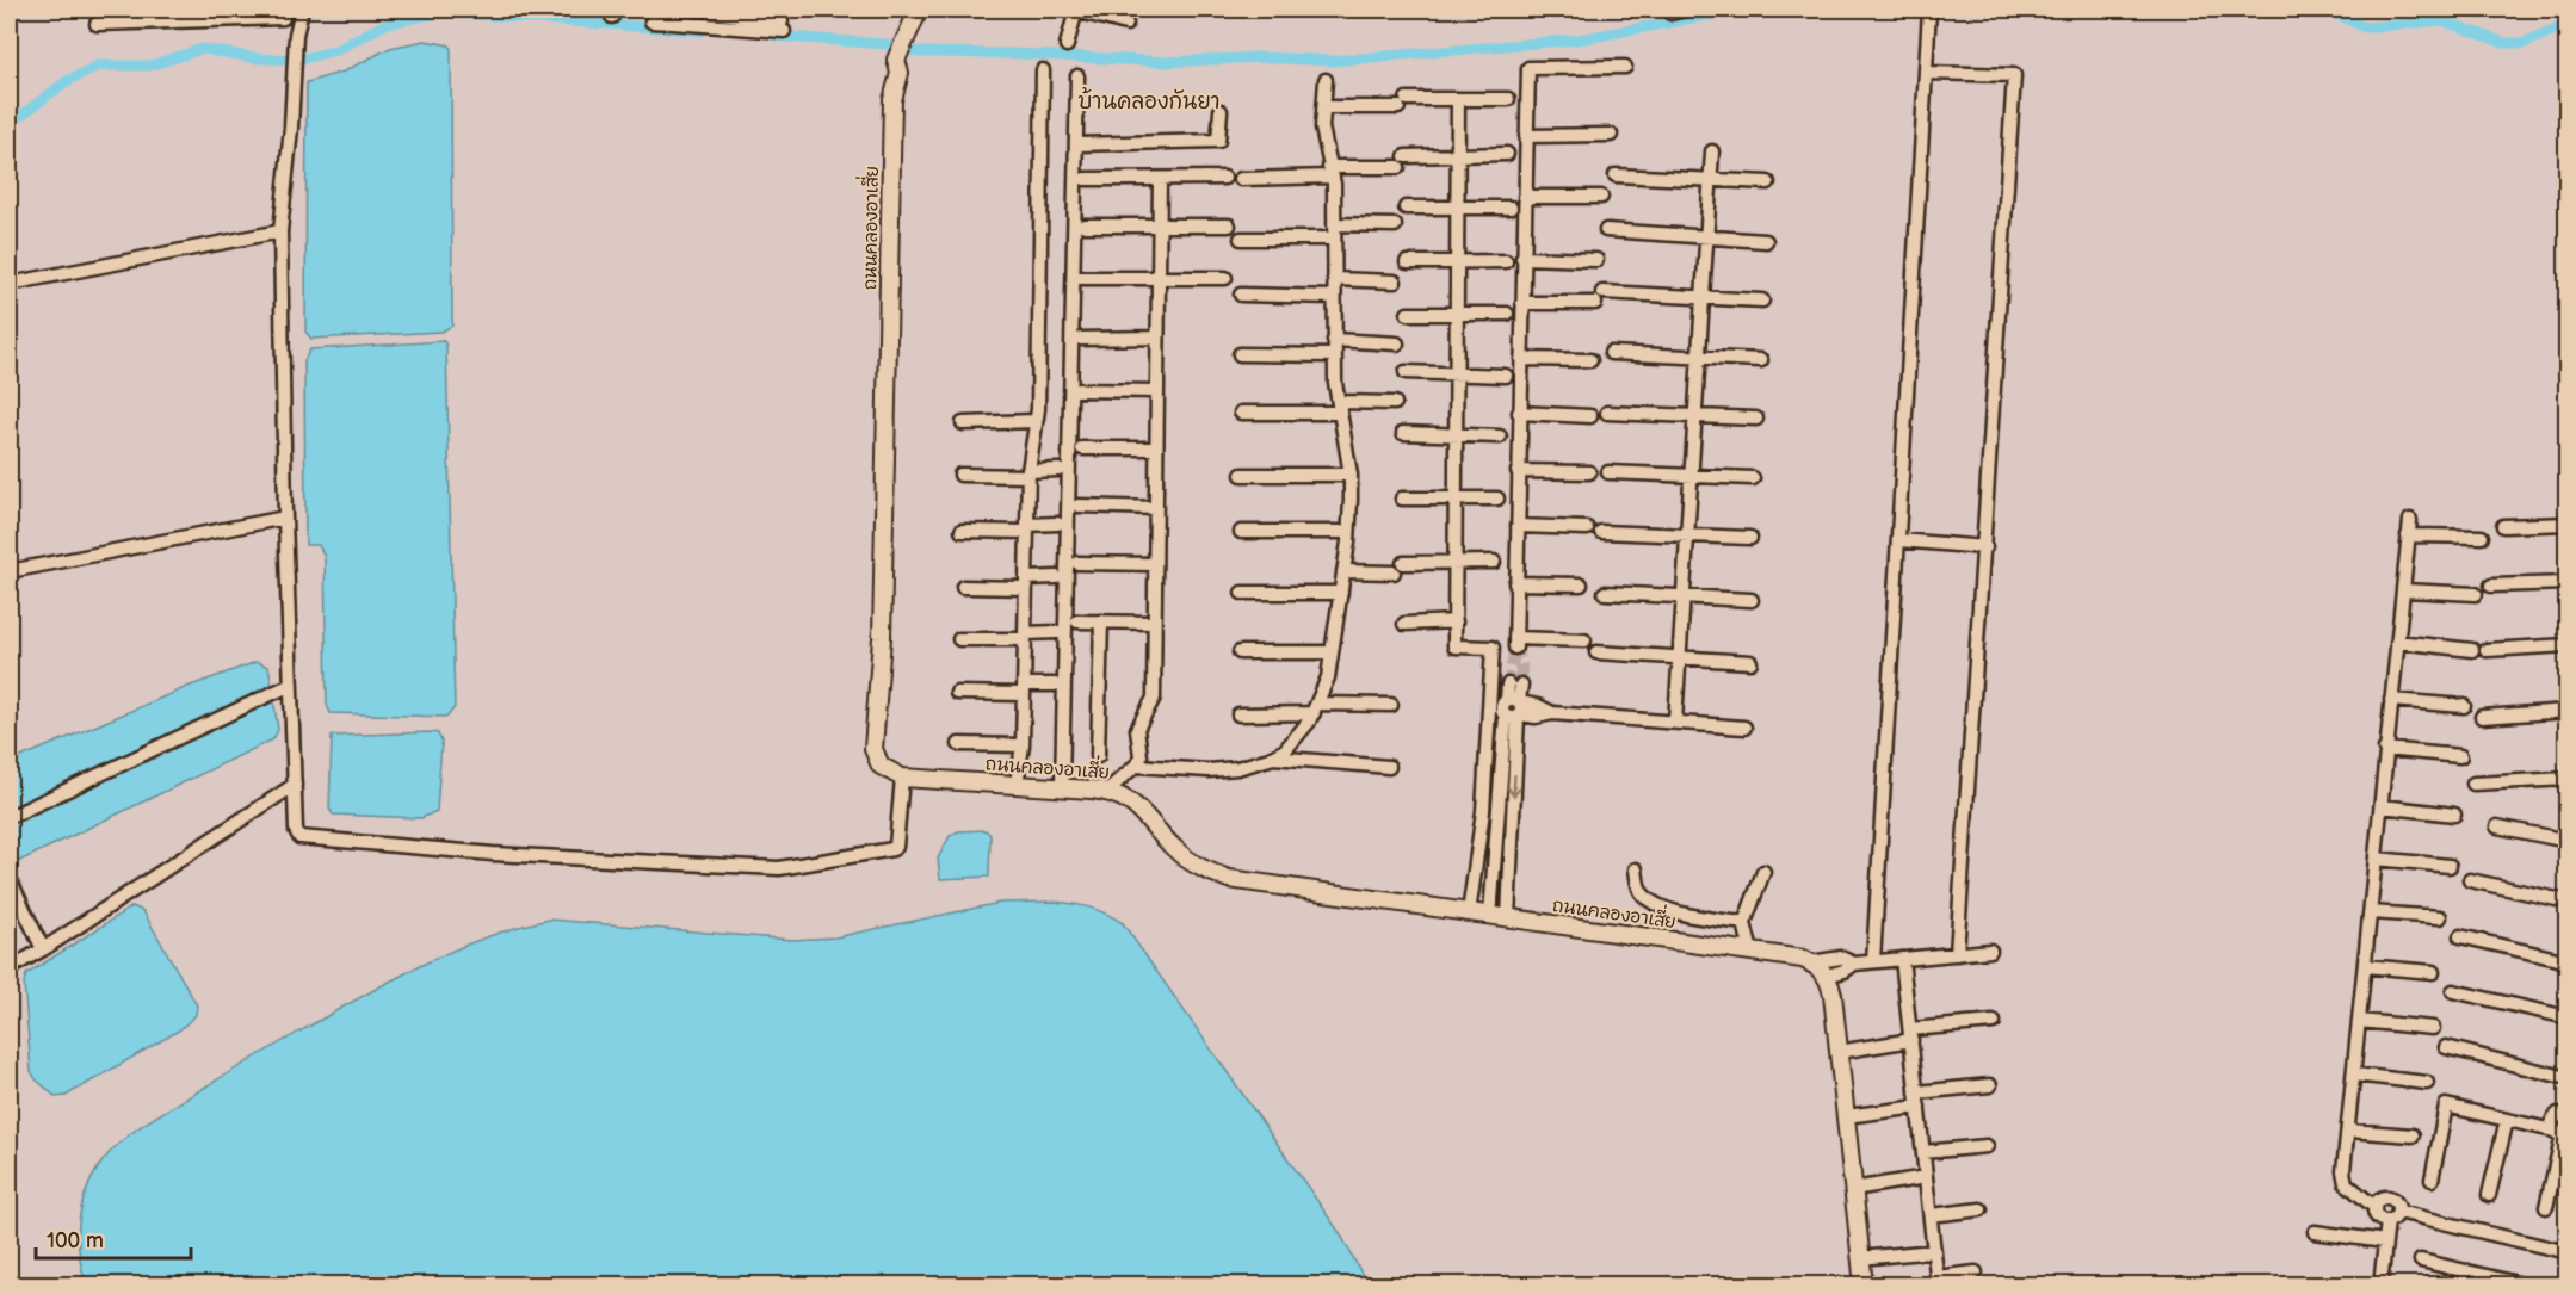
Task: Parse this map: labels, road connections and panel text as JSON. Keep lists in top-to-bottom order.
{
  "streets": {
    "street": ["ถนนคลองอาเสี่ย"]
  },
  "districts": ["บ้านคลองกันยา"],
  "scale_bar": "100 m"
}
